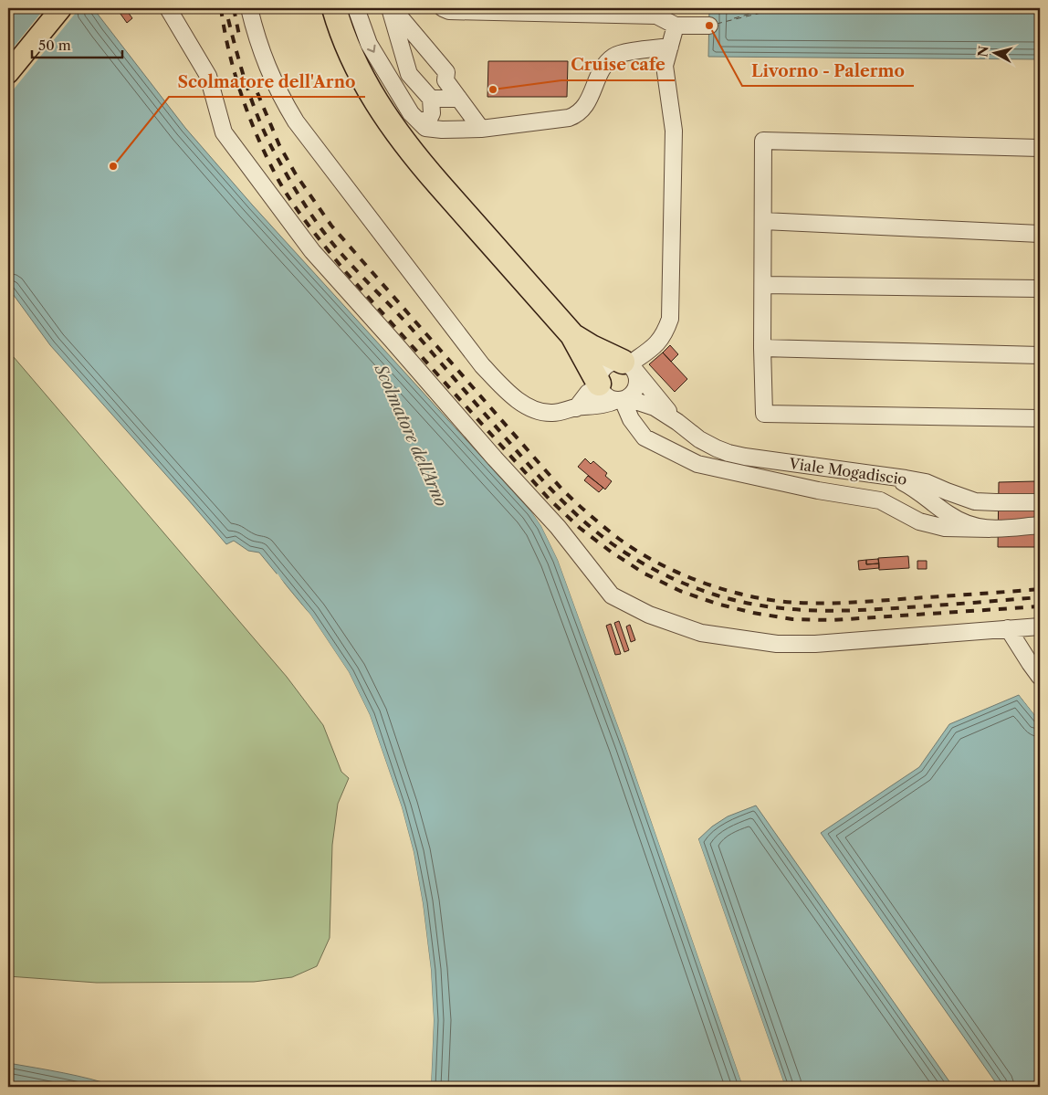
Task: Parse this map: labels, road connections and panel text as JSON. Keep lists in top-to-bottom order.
{
  "streets": {
    "street": ["Viale Mogadiscio"]
  },
  "water": ["Scolmatore dell'Arno"],
  "places": ["Livorno - Palermo", "Cruise cafe", "Scolmatore dell'Arno"],
  "scale_bar": "50 m",
  "north": "left"
}
